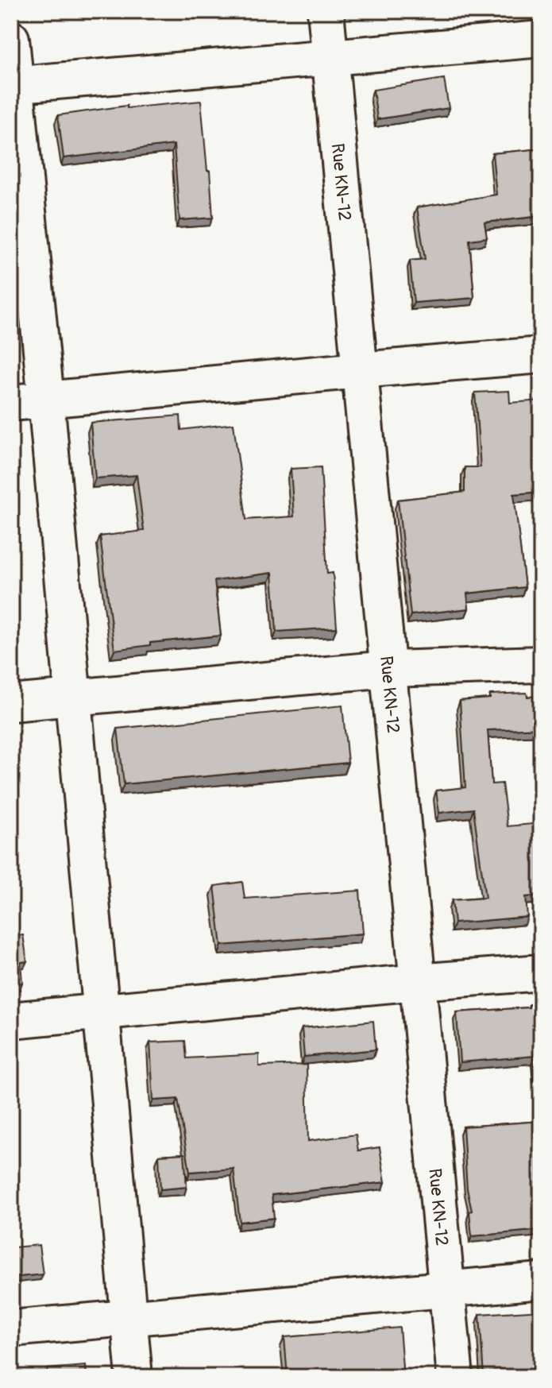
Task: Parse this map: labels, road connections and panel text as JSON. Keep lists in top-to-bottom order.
{
  "streets": {
    "street": ["Rue KN-12"]
  }
}
